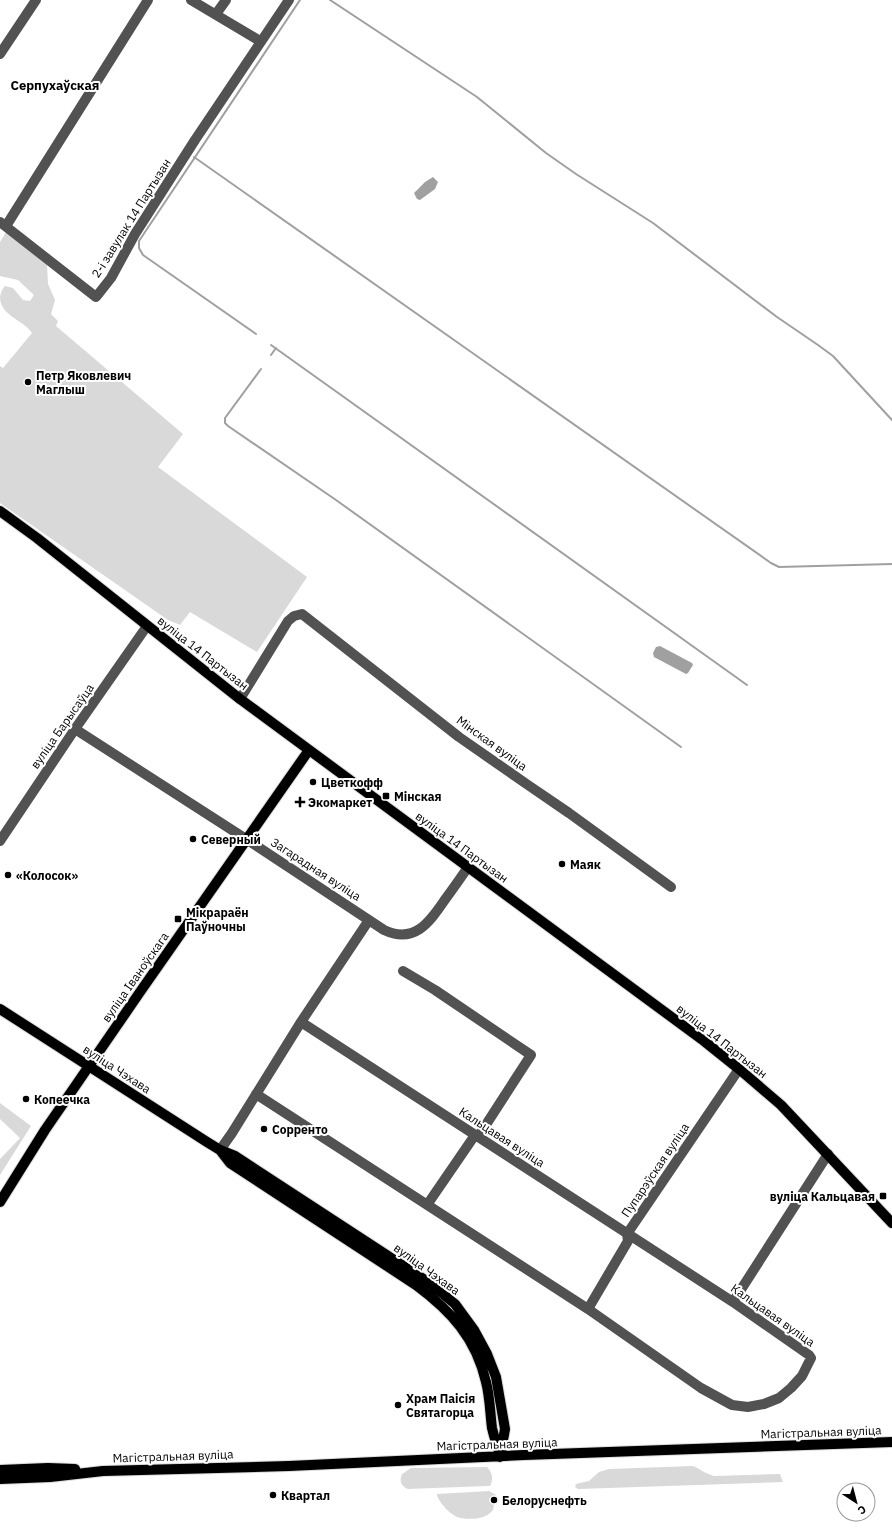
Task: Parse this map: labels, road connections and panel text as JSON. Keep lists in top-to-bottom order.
{
  "streets": {
    "main road": [
      "вуліца 14 Партызан",
      "вуліца Іваноўскага",
      "вуліца Чэхава",
      "Магістральная вуліца"
    ],
    "street": [
      "2-і завулак 14 Партызан",
      "вуліца Барысаўца",
      "Мінская вуліца",
      "Загарадная вуліца",
      "Кальцавая вуліца",
      "Пупарэўская вуліца"
    ]
  },
  "crossings": [
    ["вуліца 14 Партызан", "вуліца Барысаўца"],
    ["вуліца 14 Партызан", "Мінская вуліца"],
    ["вуліца 14 Партызан", "Загарадная вуліца"],
    ["вуліца 14 Партызан", "вуліца Іваноўскага"],
    ["вуліца 14 Партызан", "Пупарэўская вуліца"],
    ["вуліца Барысаўца", "Загарадная вуліца"],
    ["Загарадная вуліца", "вуліца Іваноўскага"],
    ["вуліца Іваноўскага", "вуліца Чэхава"],
    ["вуліца Чэхава", "Магістральная вуліца"],
    ["Кальцавая вуліца", "Пупарэўская вуліца"]
  ],
  "districts": ["Серпухаўская"],
  "places": {
    "other": [
      "Петр Яковлевич Маглыш",
      "Цветкофф",
      "Северный",
      "Маяк",
      "«Колосок»",
      "Копеечка",
      "Сорренто",
      "Храм Паісія Святагорца",
      "Квартал",
      "Белоруснефть"
    ],
    "transit": ["Мінская", "Мікрараён Паўночны", "вуліца Кальцавая"],
    "health": ["Экомаркет"]
  },
  "north": "bottom right"
}
